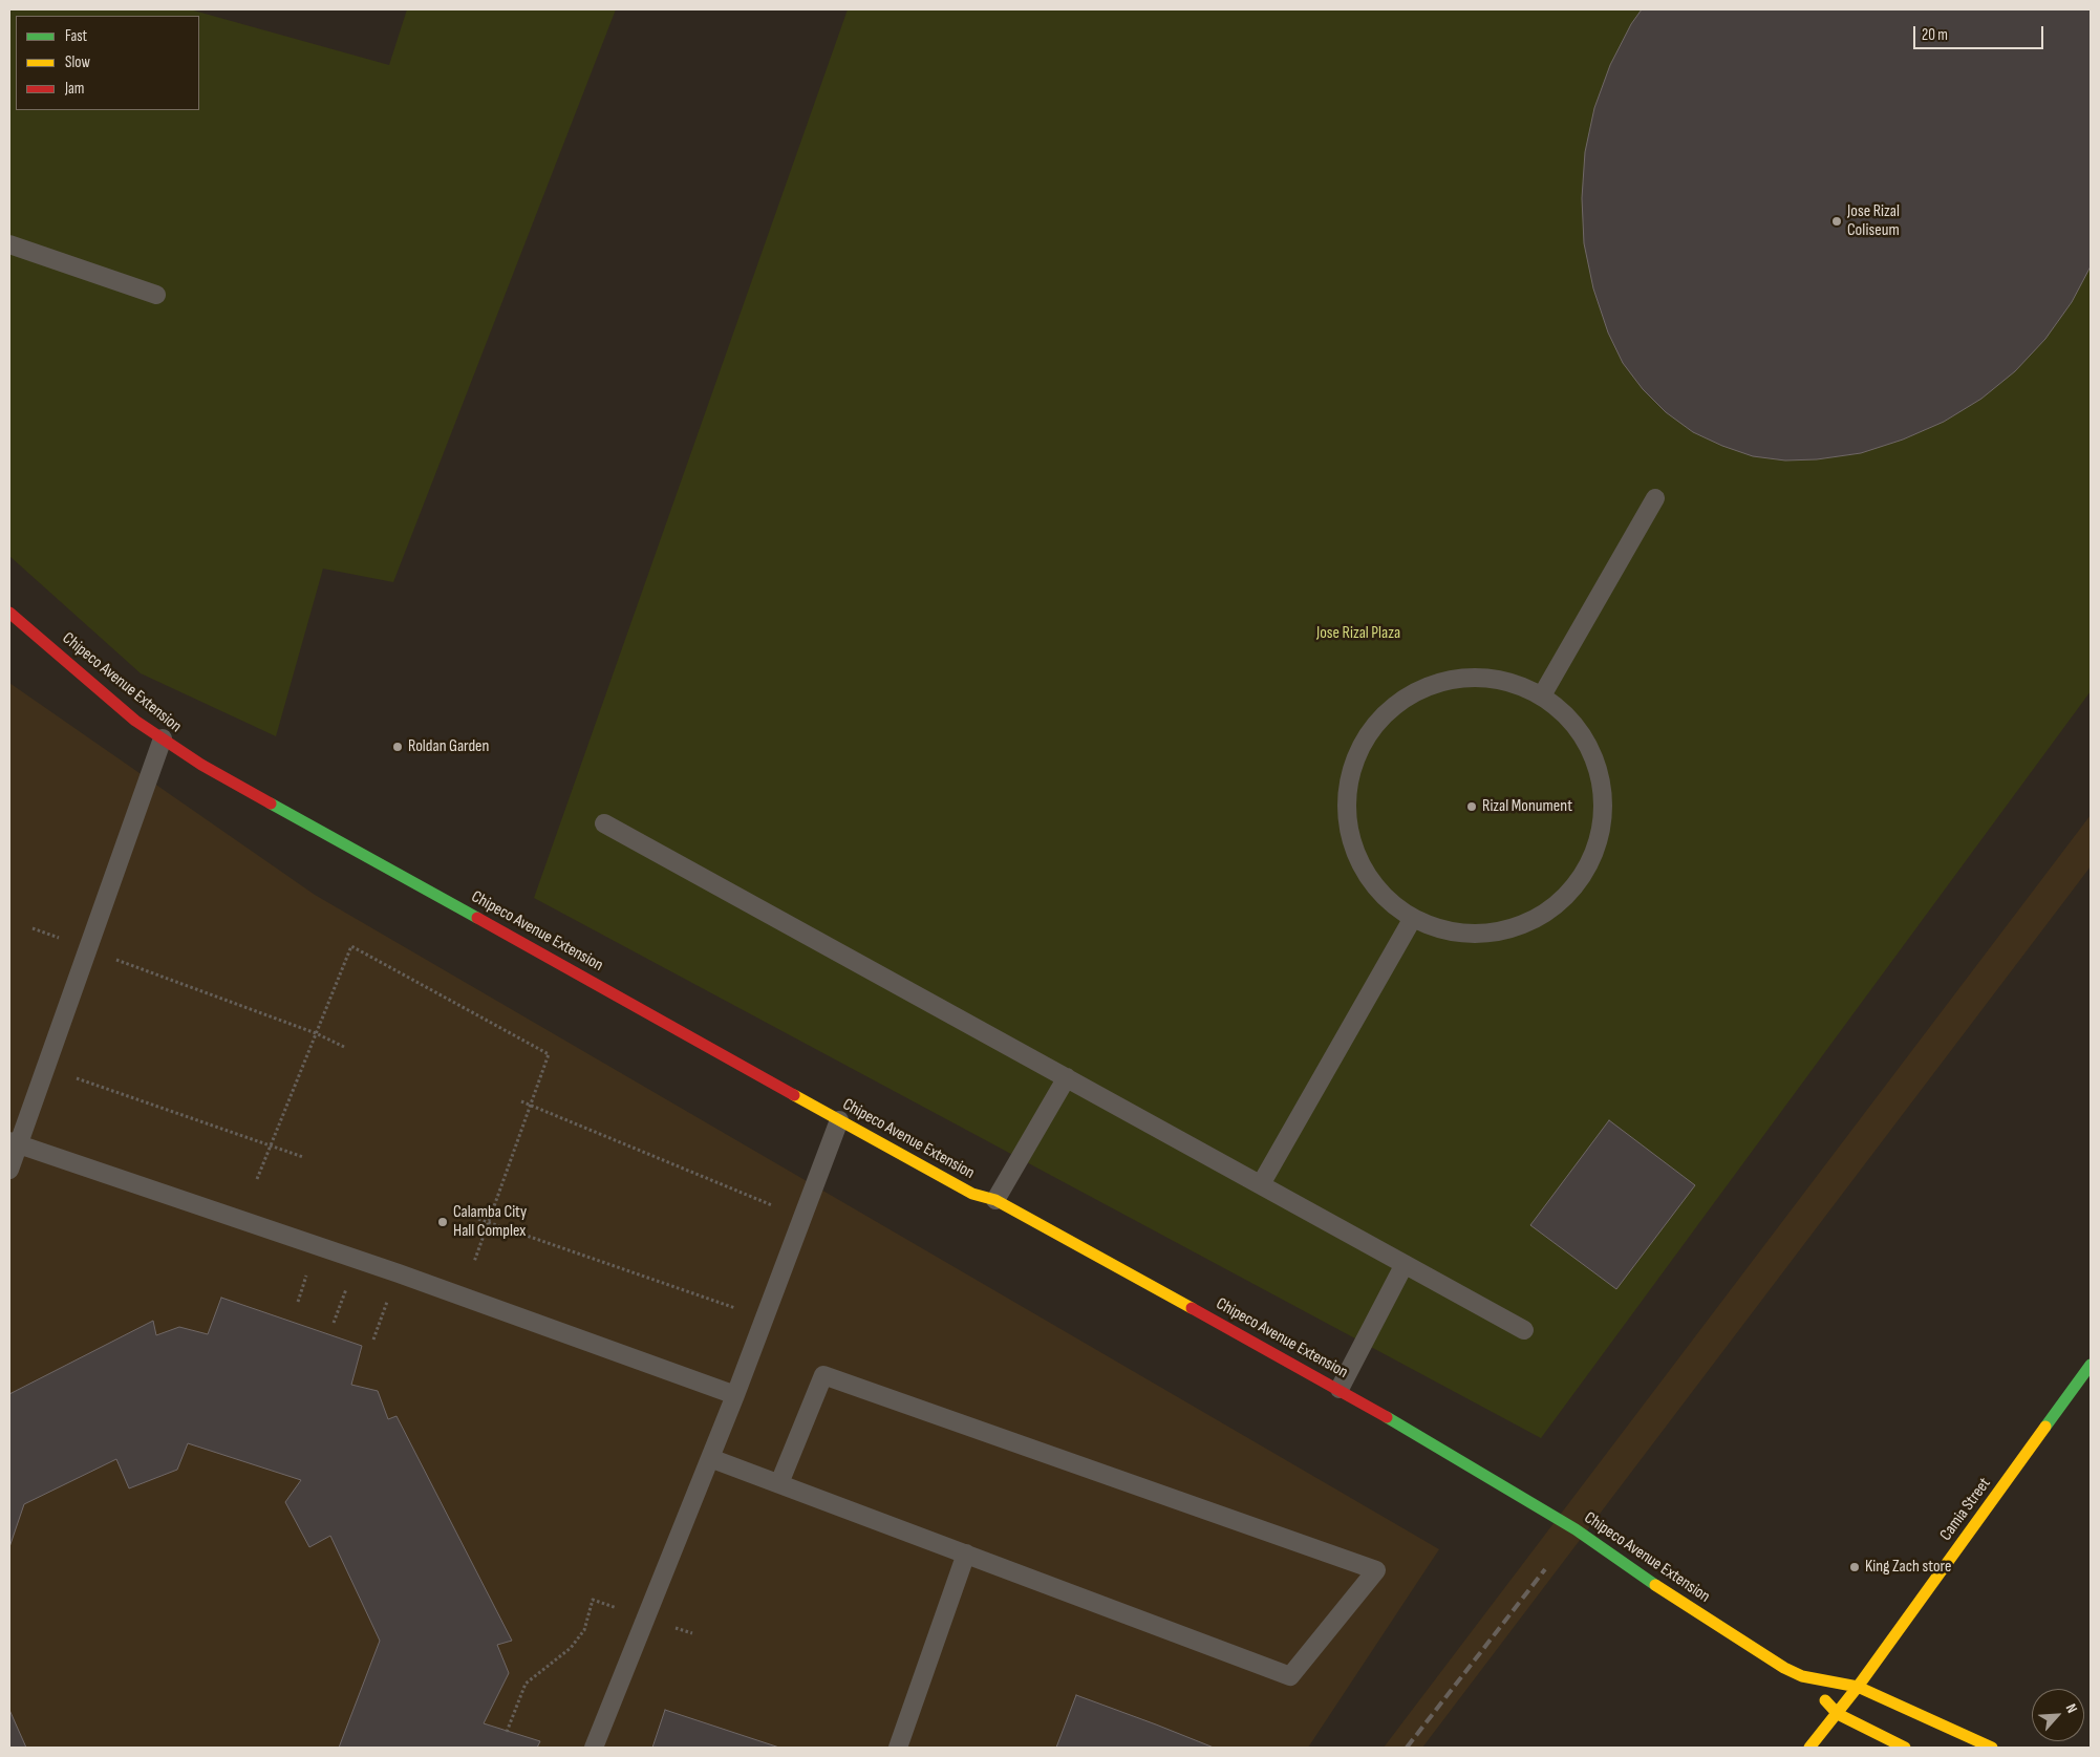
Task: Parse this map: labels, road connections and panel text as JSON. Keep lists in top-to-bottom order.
{
  "streets": {
    "main road": ["Chipeco Avenue Extension", "Camia Street"]
  },
  "crossings": [
    ["Chipeco Avenue Extension", "Camia Street"]
  ],
  "parks": ["Jose Rizal Plaza"],
  "places": [
    "Jose Rizal Coliseum",
    "Roldan Garden",
    "Rizal Monument",
    "Calamba City Hall Complex",
    "King Zach store"
  ],
  "legend": ["Fast", "Slow", "Jam"],
  "scale_bar": "20 m",
  "north": "top right"
}
